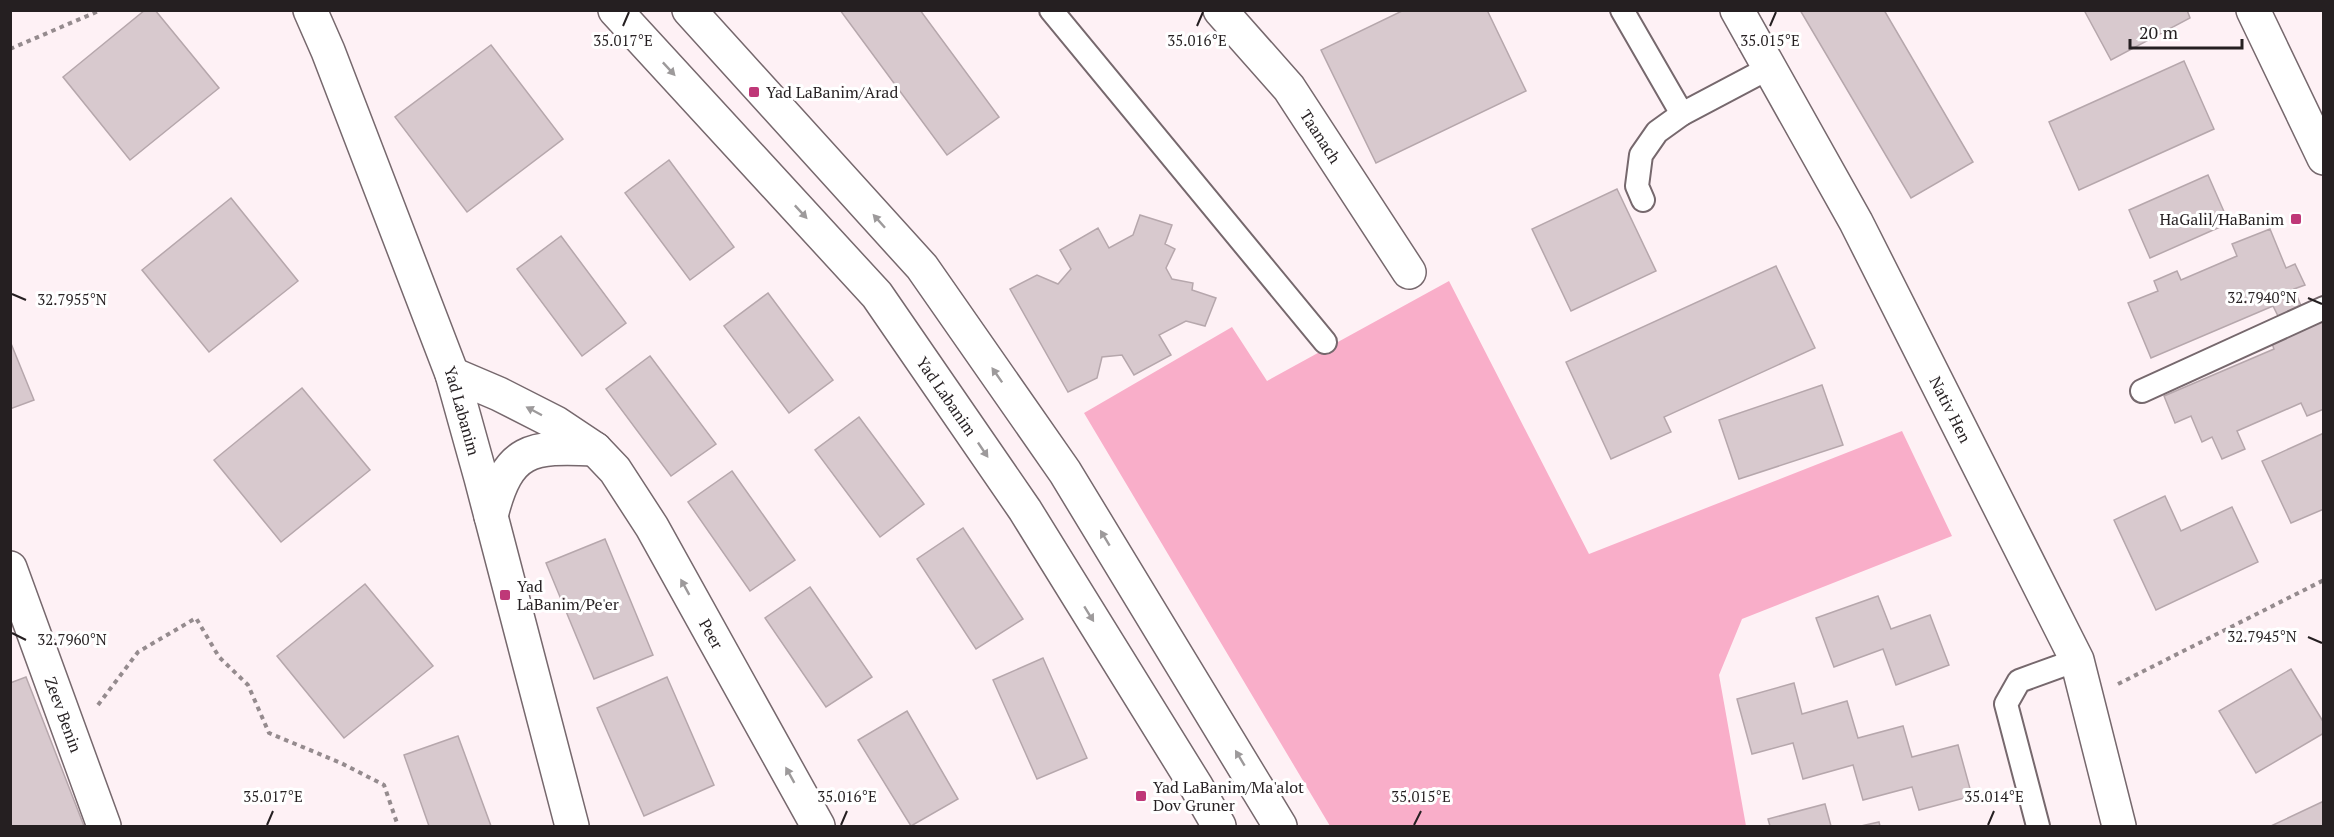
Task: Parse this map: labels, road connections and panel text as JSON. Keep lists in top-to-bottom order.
{
  "streets": {
    "street": [
      "Taanach",
      "Yad Labanim",
      "Nativ Hen",
      "Peer",
      "Zeev Benin"
    ]
  },
  "crossings": [
    ["Yad Labanim", "Peer"]
  ],
  "one_way": ["Peer"],
  "places": {
    "transit": [
      "Yad LaBanim/Arad",
      "HaGalil/HaBanim",
      "Yad LaBanim/Pe'er",
      "Yad LaBanim/Ma'alot Dov Gruner"
    ]
  },
  "scale_bar": "20 m",
  "coordinates": [
    "35.017°E",
    "35.016°E",
    "35.015°E",
    "32.7940°N",
    "32.7955°N",
    "32.7945°N",
    "32.7960°N",
    "35.014°E"
  ]
}
